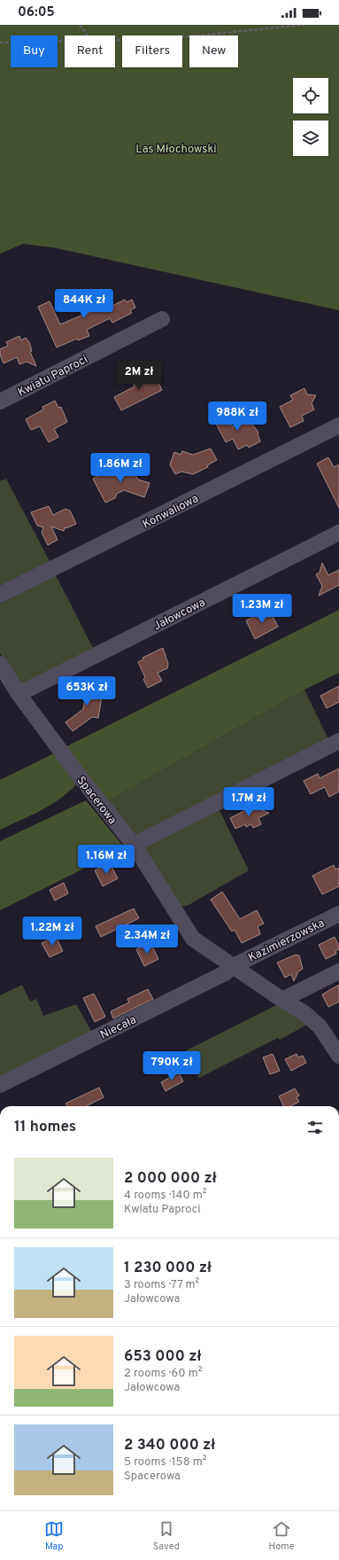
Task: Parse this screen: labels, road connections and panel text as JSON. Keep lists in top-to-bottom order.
{
  "streets": {
    "street": [
      "Kwiatu Paproci",
      "Konwaliowa",
      "Jałowcowa",
      "Spacerowa",
      "Kazimierzowska",
      "Niecała"
    ]
  },
  "crossings": [
    ["Jałowcowa", "Spacerowa"],
    ["Spacerowa", "Kazimierzowska"],
    ["Spacerowa", "Niecała"],
    ["Kazimierzowska", "Niecała"]
  ],
  "parks": ["Las Młochowski"],
  "page": {
    "status": "06:05",
    "chip": [
      "Buy",
      "Rent",
      "Filters",
      "New"
    ],
    "price": [
      "844K zł",
      "2M zł",
      "988K zł",
      "1.86M zł",
      "1.23M zł",
      "653K zł",
      "1.7M zł",
      "1.16M zł",
      "1.22M zł",
      "2.34M zł",
      "790K zł"
    ],
    "heading": "11 homes",
    "list": [
      {
        "name": "2 000 000 zł",
        "note": "4 rooms · 140 m² · Kwiatu Paproci"
      },
      {
        "name": "1 230 000 zł",
        "note": "3 rooms · 77 m² · Jałowcowa"
      },
      {
        "name": "653 000 zł",
        "note": "2 rooms · 60 m² · Jałowcowa"
      },
      {
        "name": "2 340 000 zł",
        "note": "5 rooms · 158 m² · Spacerowa"
      }
    ],
    "tabs": ["Map", "Saved", "Home"]
  }
}
